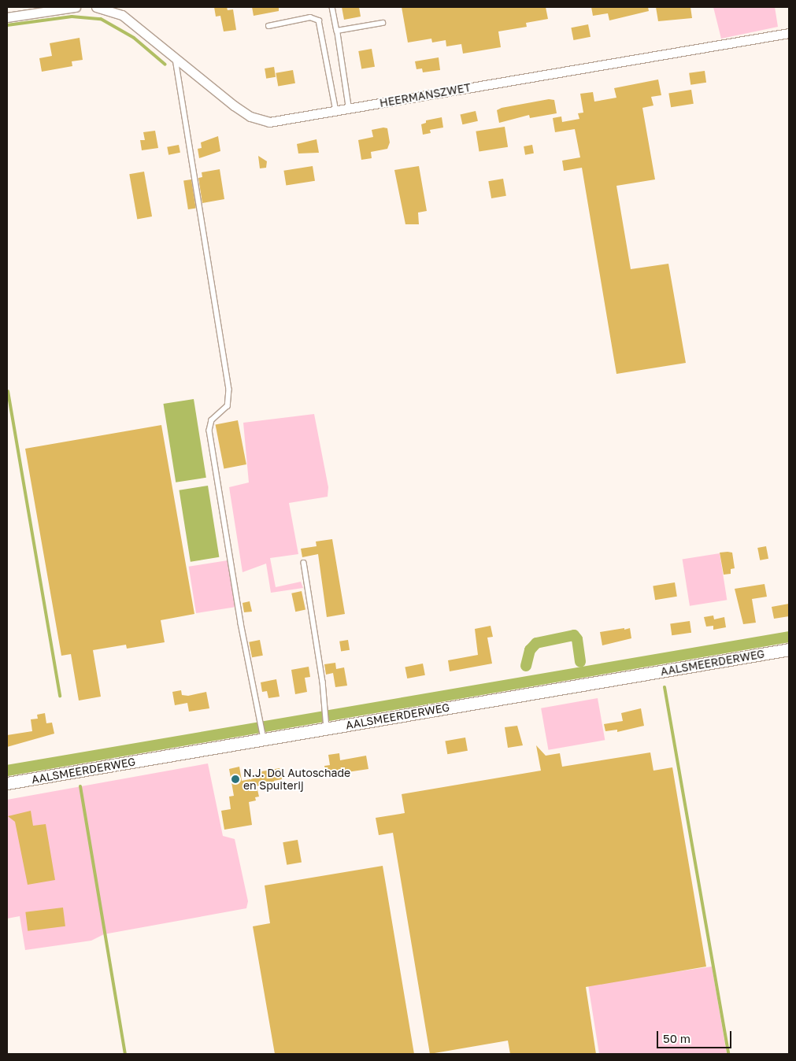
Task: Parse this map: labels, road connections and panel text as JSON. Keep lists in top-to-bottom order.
{
  "streets": {
    "street": ["HEERMANSZWET", "AALSMEERDERWEG"]
  },
  "places": ["N.J. Dol Autoschade en Spuiterij"],
  "scale_bar": "50 m"
}
